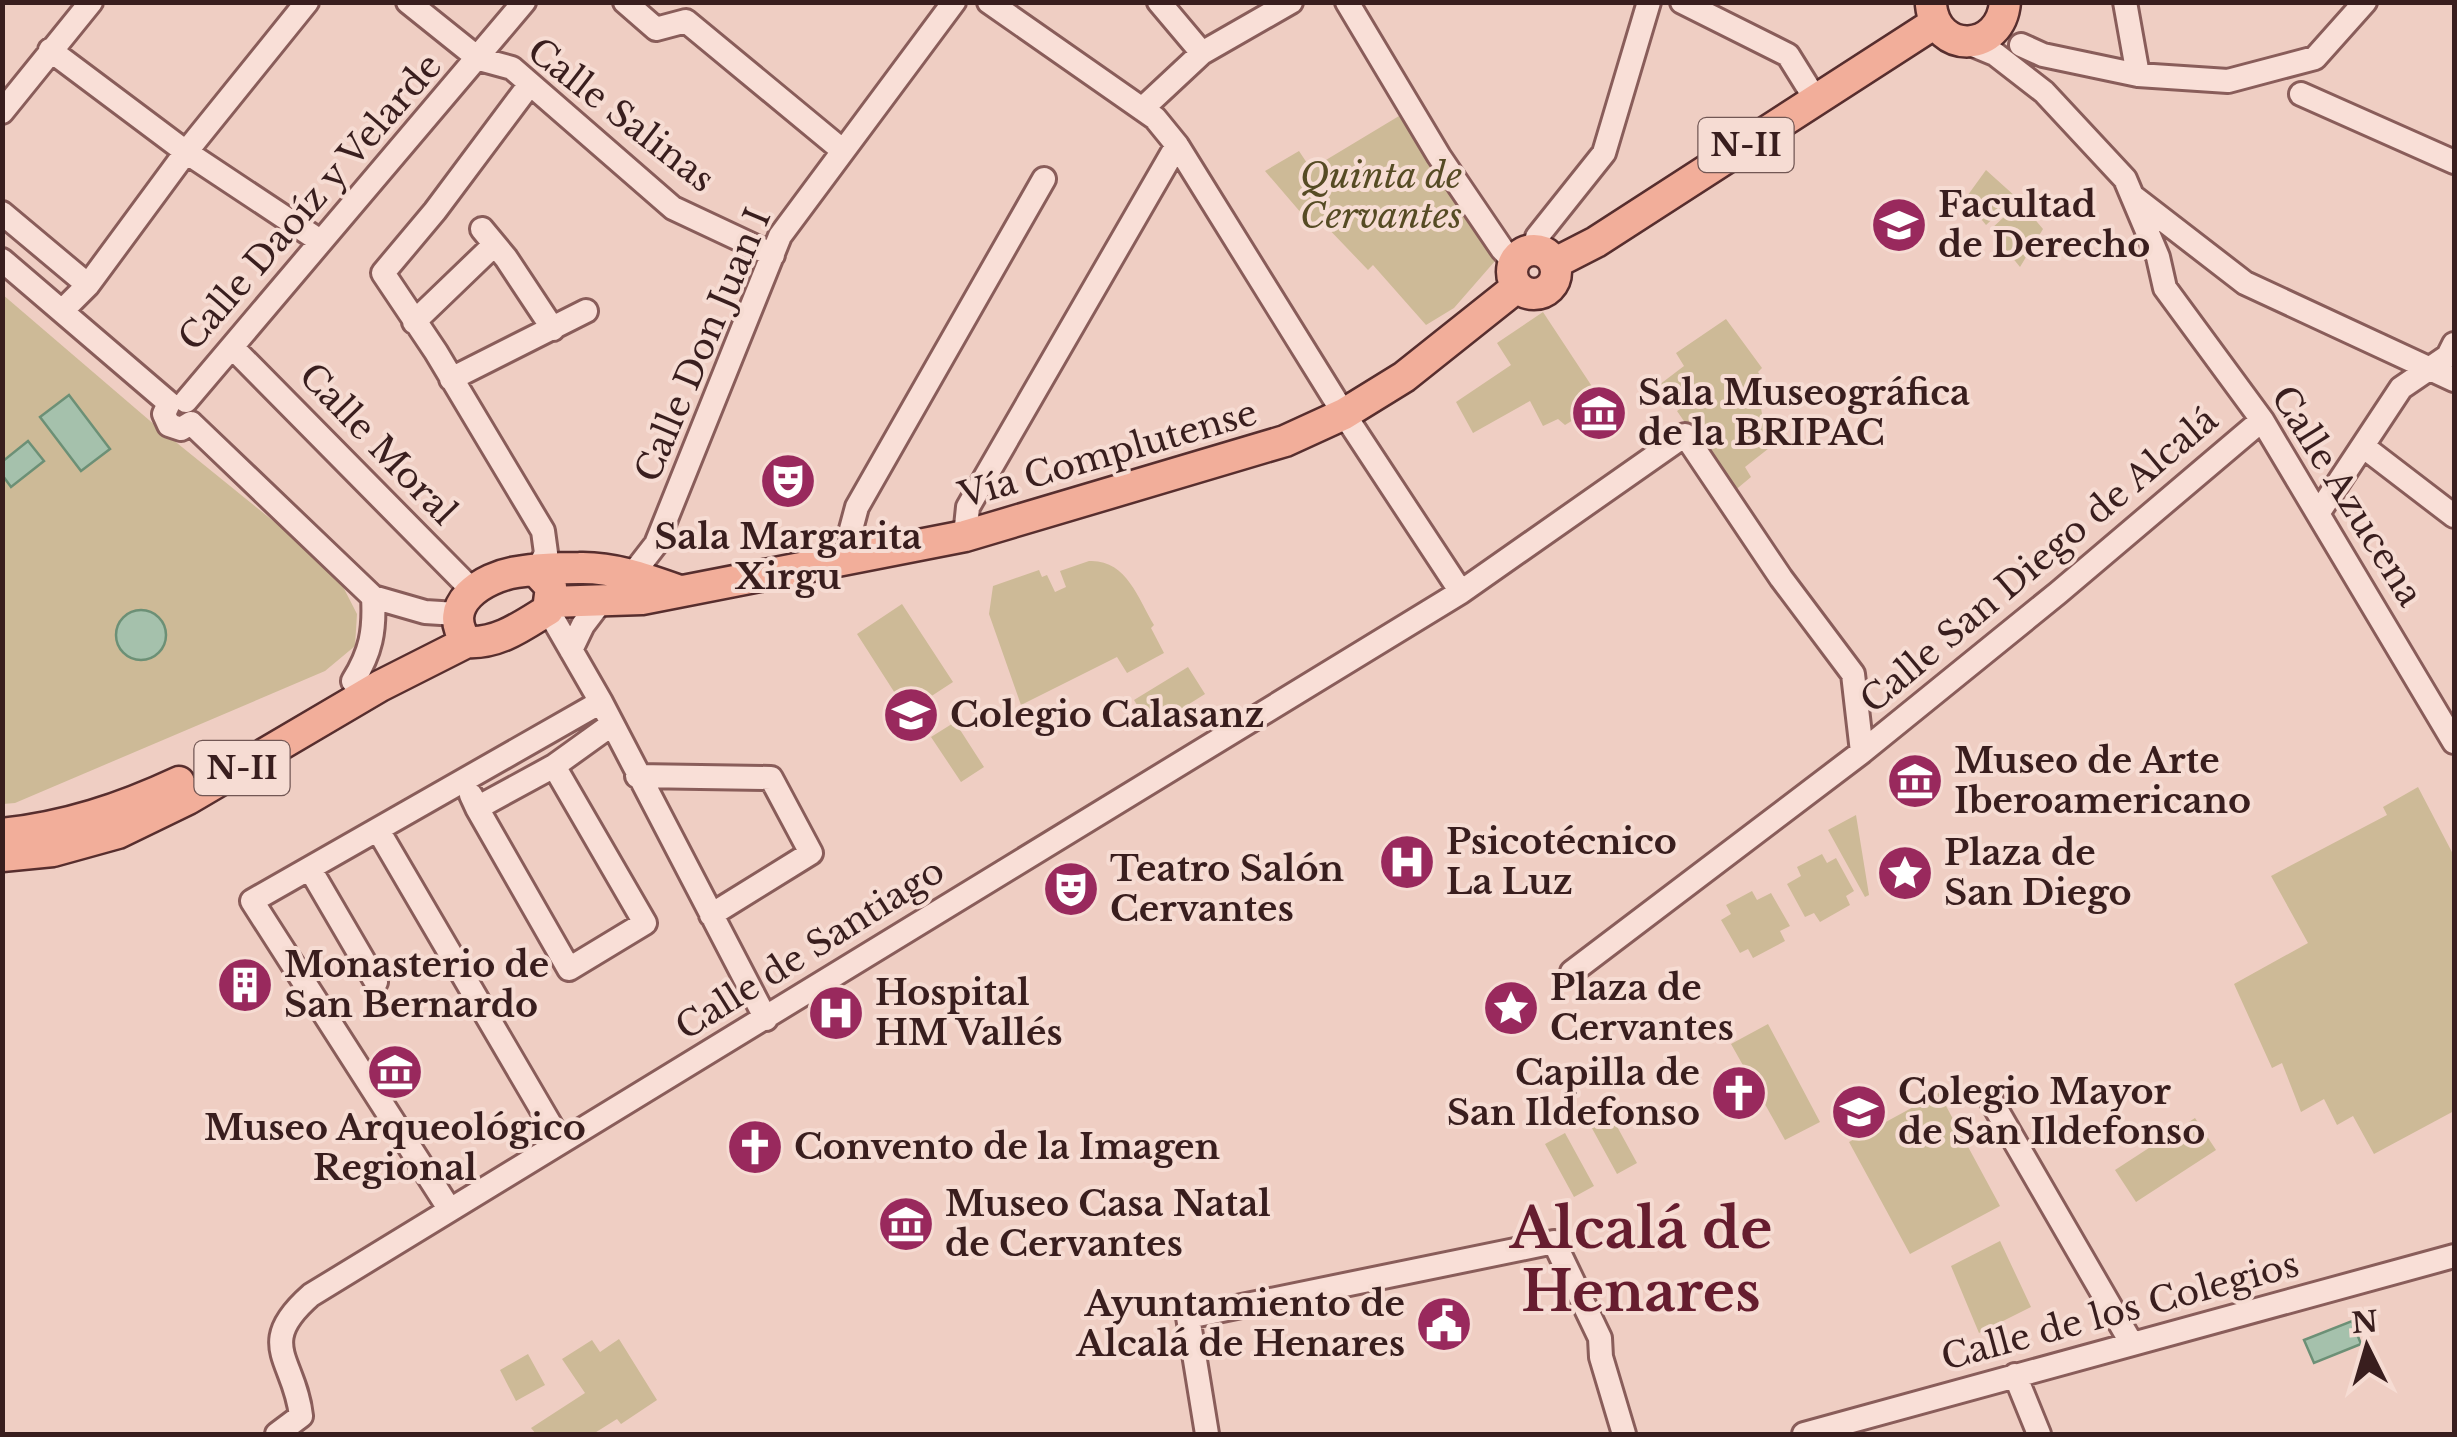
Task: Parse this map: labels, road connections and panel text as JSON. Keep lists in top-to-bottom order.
{
  "streets": {
    "main road": ["N-II", "Vía Complutense"],
    "street": [
      "Calle Salinas",
      "Calle Daoíz y Velarde",
      "Calle Don Juan I",
      "Calle Moral",
      "Calle Azucena",
      "Calle San Diego de Alcalá",
      "Calle de Santiago",
      "Calle de los Colegios"
    ]
  },
  "crossings": [
    ["Calle Salinas", "Calle Daoíz y Velarde"],
    ["Calle Salinas", "Calle Don Juan I"],
    ["N-II", "Calle Moral"],
    ["N-II", "Vía Complutense"],
    ["Calle Daoíz y Velarde", "Calle Moral"],
    ["Calle Don Juan I", "Vía Complutense"],
    ["Calle Moral", "Vía Complutense"],
    ["Calle Azucena", "Calle San Diego de Alcalá"],
    ["Calle San Diego de Alcalá", "Calle de Santiago"]
  ],
  "districts": ["Alcalá de Henares"],
  "parks": ["Quinta de Cervantes"],
  "places": {
    "school or university": ["Facultad de Derecho", "Colegio Calasanz", "Colegio Mayor de San Ildefonso"],
    "museum": [
      "Sala Museográfica de la BRIPAC",
      "Museo de Arte Iberoamericano",
      "Museo Arqueológico Regional",
      "Museo Casa Natal de Cervantes"
    ],
    "theatre": ["Sala Margarita Xirgu", "Teatro Salón Cervantes"],
    "hospital": ["Psicotécnico La Luz", "Hospital HM Vallés"],
    "place": ["Plaza de San Diego", "Plaza de Cervantes"],
    "building": ["Monasterio de San Bernardo"],
    "church": ["Capilla de San Ildefonso", "Convento de la Imagen"],
    "public building": ["Ayuntamiento de Alcalá de Henares"]
  },
  "north": "top"
}
